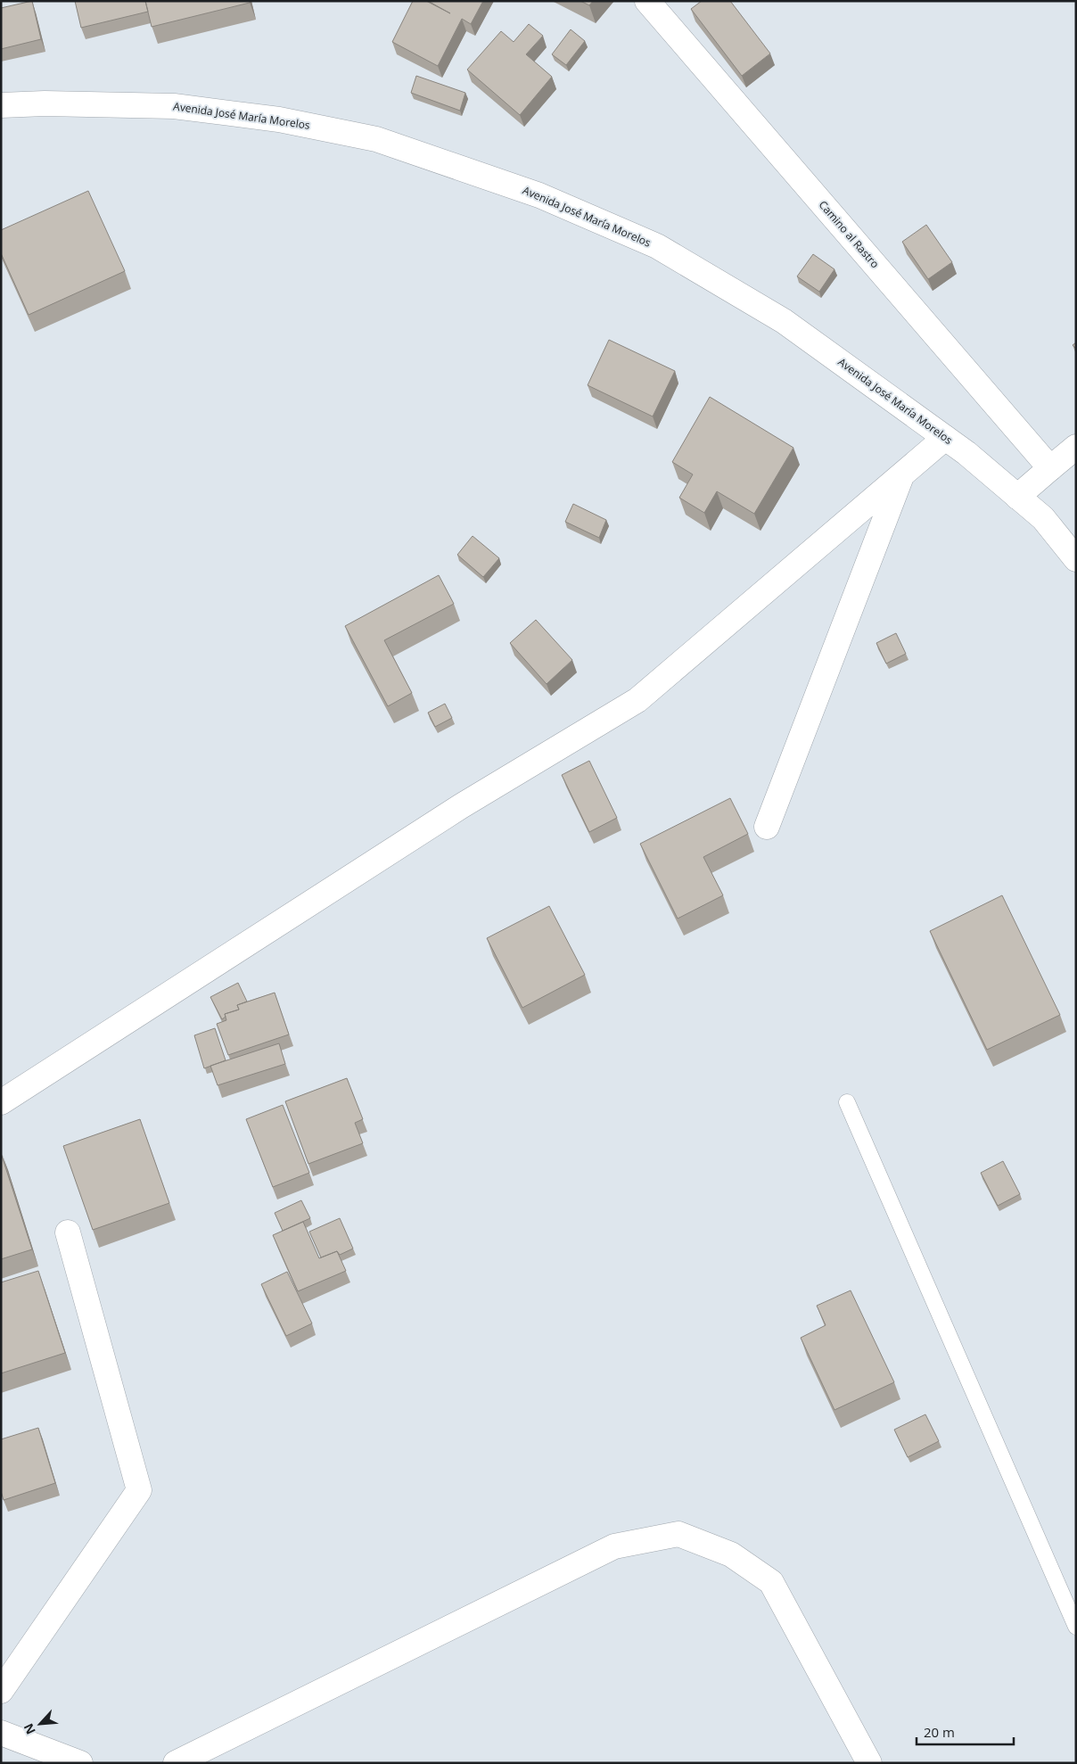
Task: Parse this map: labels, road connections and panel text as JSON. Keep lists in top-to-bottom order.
{
  "streets": {
    "street": ["Avenida José María Morelos", "Camino al Rastro"]
  },
  "scale_bar": "20 m",
  "north": "bottom left"
}
